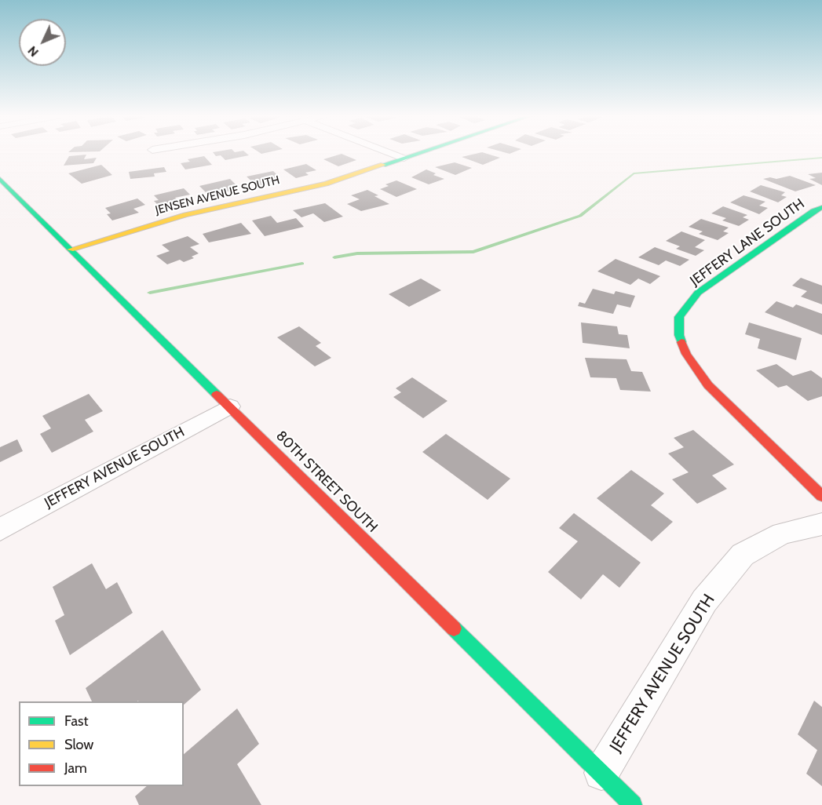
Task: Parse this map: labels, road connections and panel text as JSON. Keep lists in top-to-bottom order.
{
  "streets": {
    "street": [
      "JENSEN AVENUE SOUTH",
      "JEFFERY LANE SOUTH",
      "JEFFERY AVENUE SOUTH",
      "80TH STREET SOUTH"
    ]
  },
  "crossings": [
    ["JENSEN AVENUE SOUTH", "80TH STREET SOUTH"],
    ["JEFFERY AVENUE SOUTH", "80TH STREET SOUTH"]
  ],
  "legend": ["Fast", "Slow", "Jam"],
  "north": "bottom left"
}
